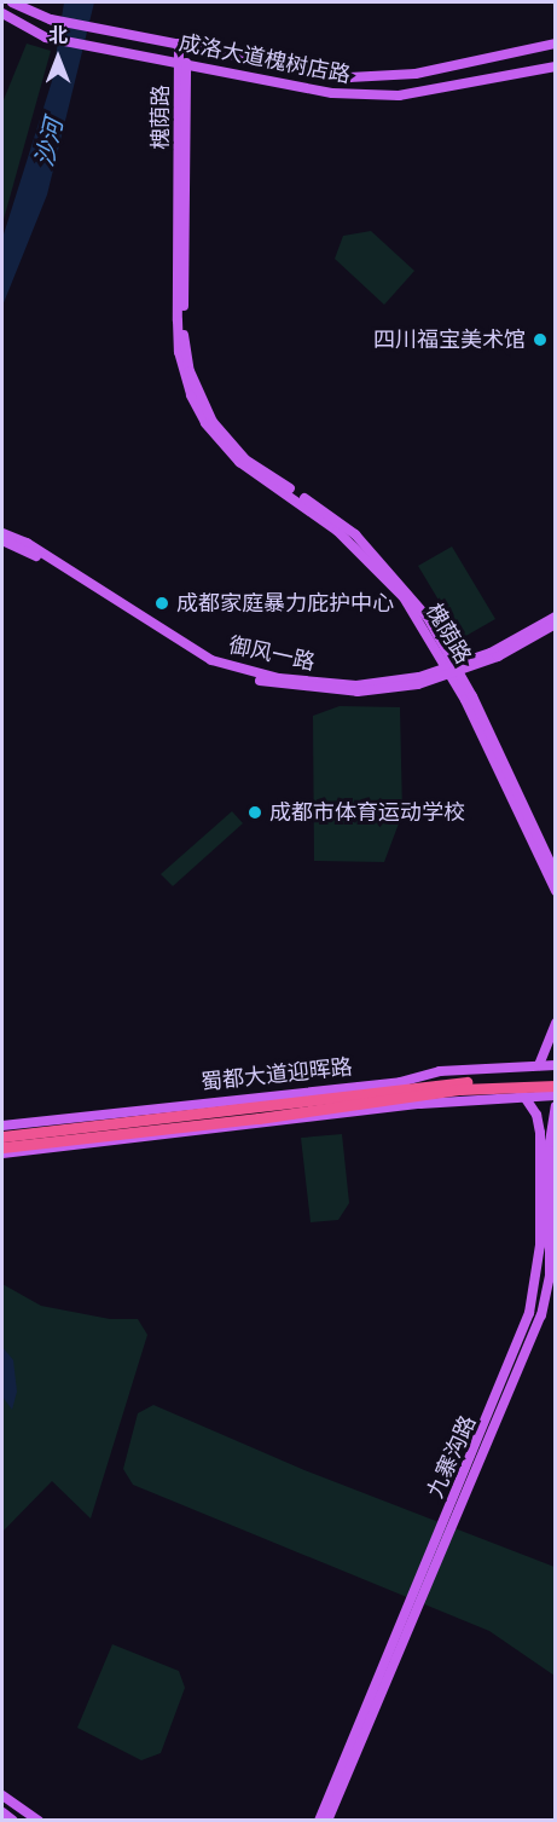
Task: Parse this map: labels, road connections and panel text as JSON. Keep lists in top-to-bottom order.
{
  "streets": {
    "highway": ["蜀都大道迎晖路"],
    "main road": [
      "成洛大道槐树店路",
      "槐荫路",
      "御风一路",
      "九寨沟路"
    ]
  },
  "crossings": [
    ["成洛大道槐树店路", "槐荫路"],
    ["槐荫路", "御风一路"],
    ["蜀都大道迎晖路", "九寨沟路"]
  ],
  "water": ["沙河"],
  "places": ["四川福宝美术馆", "成都家庭暴力庇护中心", "成都市体育运动学校"],
  "north": "top"
}
